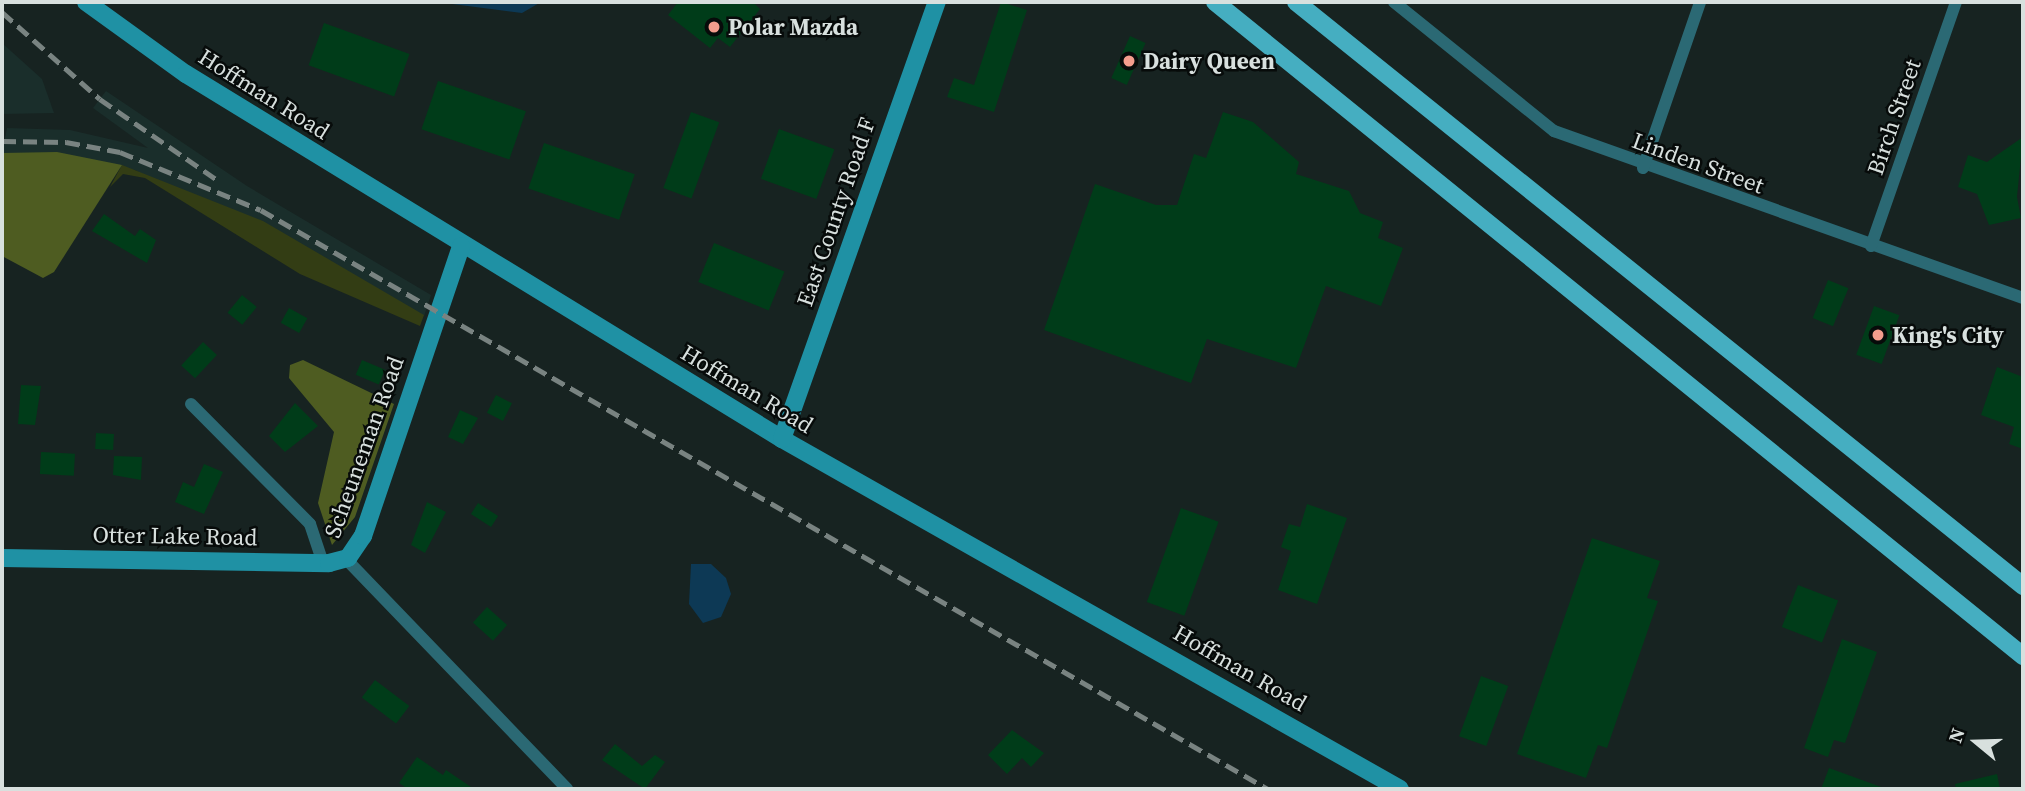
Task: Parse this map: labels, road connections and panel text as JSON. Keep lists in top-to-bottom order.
{
  "streets": {
    "street": [
      "Hoffman Road",
      "Birch Street",
      "Linden Street",
      "East County Road F",
      "Scheuneman Road",
      "Otter Lake Road"
    ]
  },
  "crossings": [
    ["Hoffman Road", "East County Road F"],
    ["Hoffman Road", "Scheuneman Road"],
    ["Birch Street", "Linden Street"],
    ["Scheuneman Road", "Otter Lake Road"]
  ],
  "places": ["Polar Mazda", "Dairy Queen", "King's City"],
  "north": "left"
}
